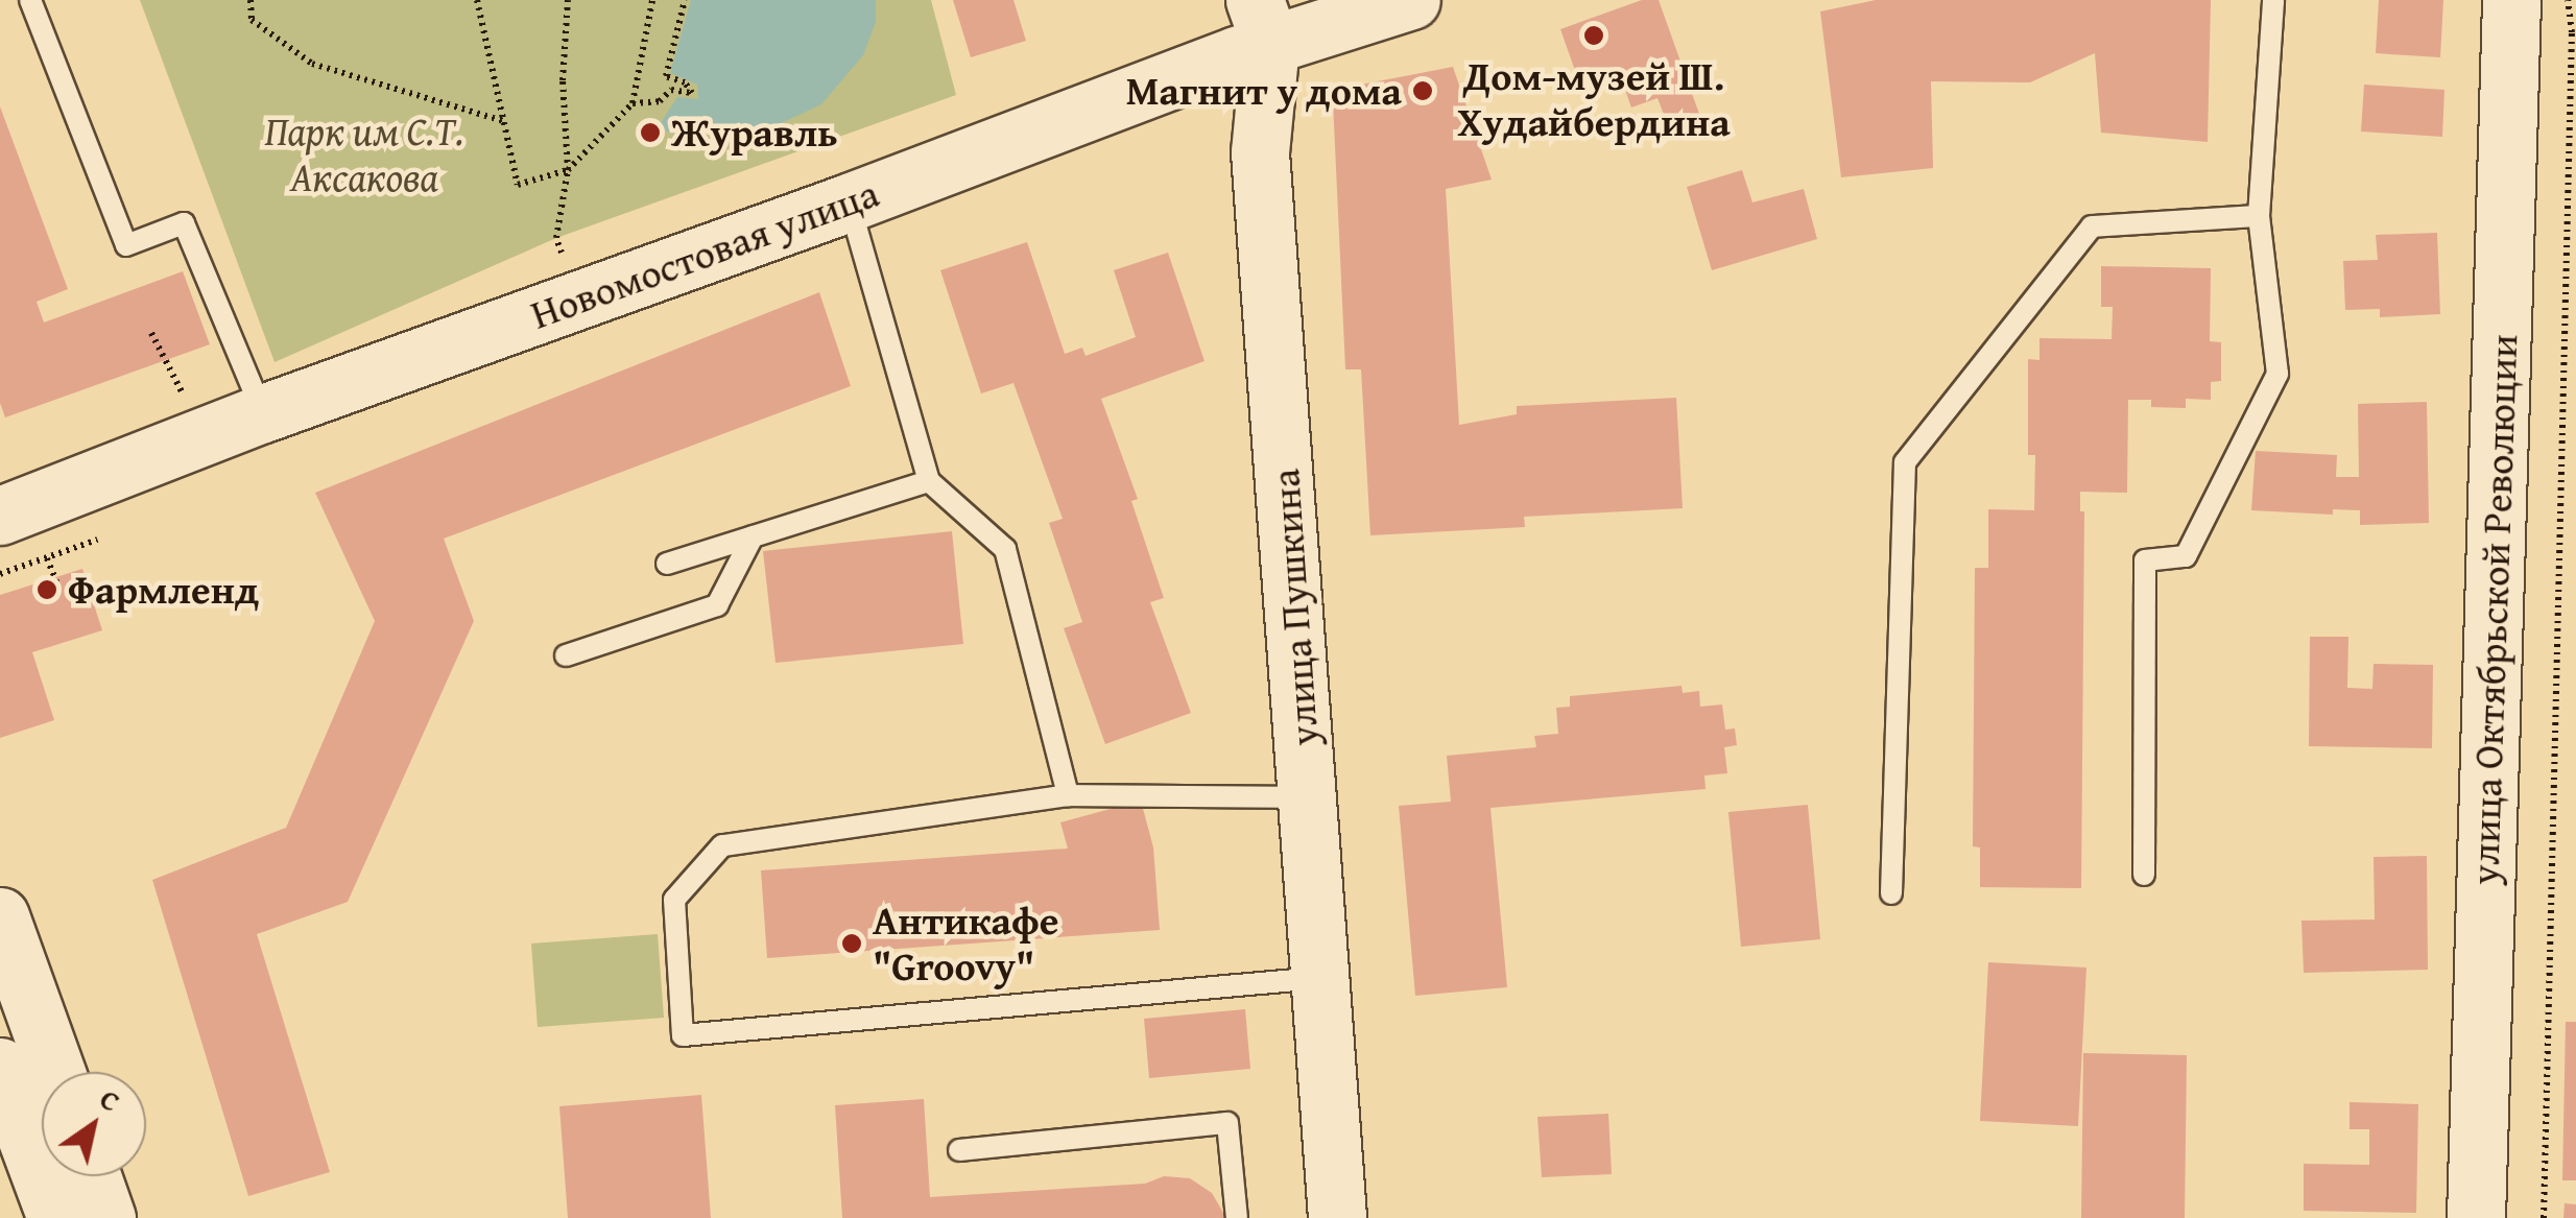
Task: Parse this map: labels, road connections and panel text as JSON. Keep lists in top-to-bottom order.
{
  "streets": {
    "street": ["Новомостовая улица", "улица Пушкина", "улица Октябрьской Революции"]
  },
  "crossings": [
    ["Новомостовая улица", "улица Пушкина"]
  ],
  "parks": ["Парк им С.Т. Аксакова"],
  "places": [
    "Дом-музей Ш. Худайбердина",
    "Магнит у дома",
    "Журавль",
    "Фармленд",
    "Антикафе \"Groovy\""
  ],
  "north": "top right"
}
